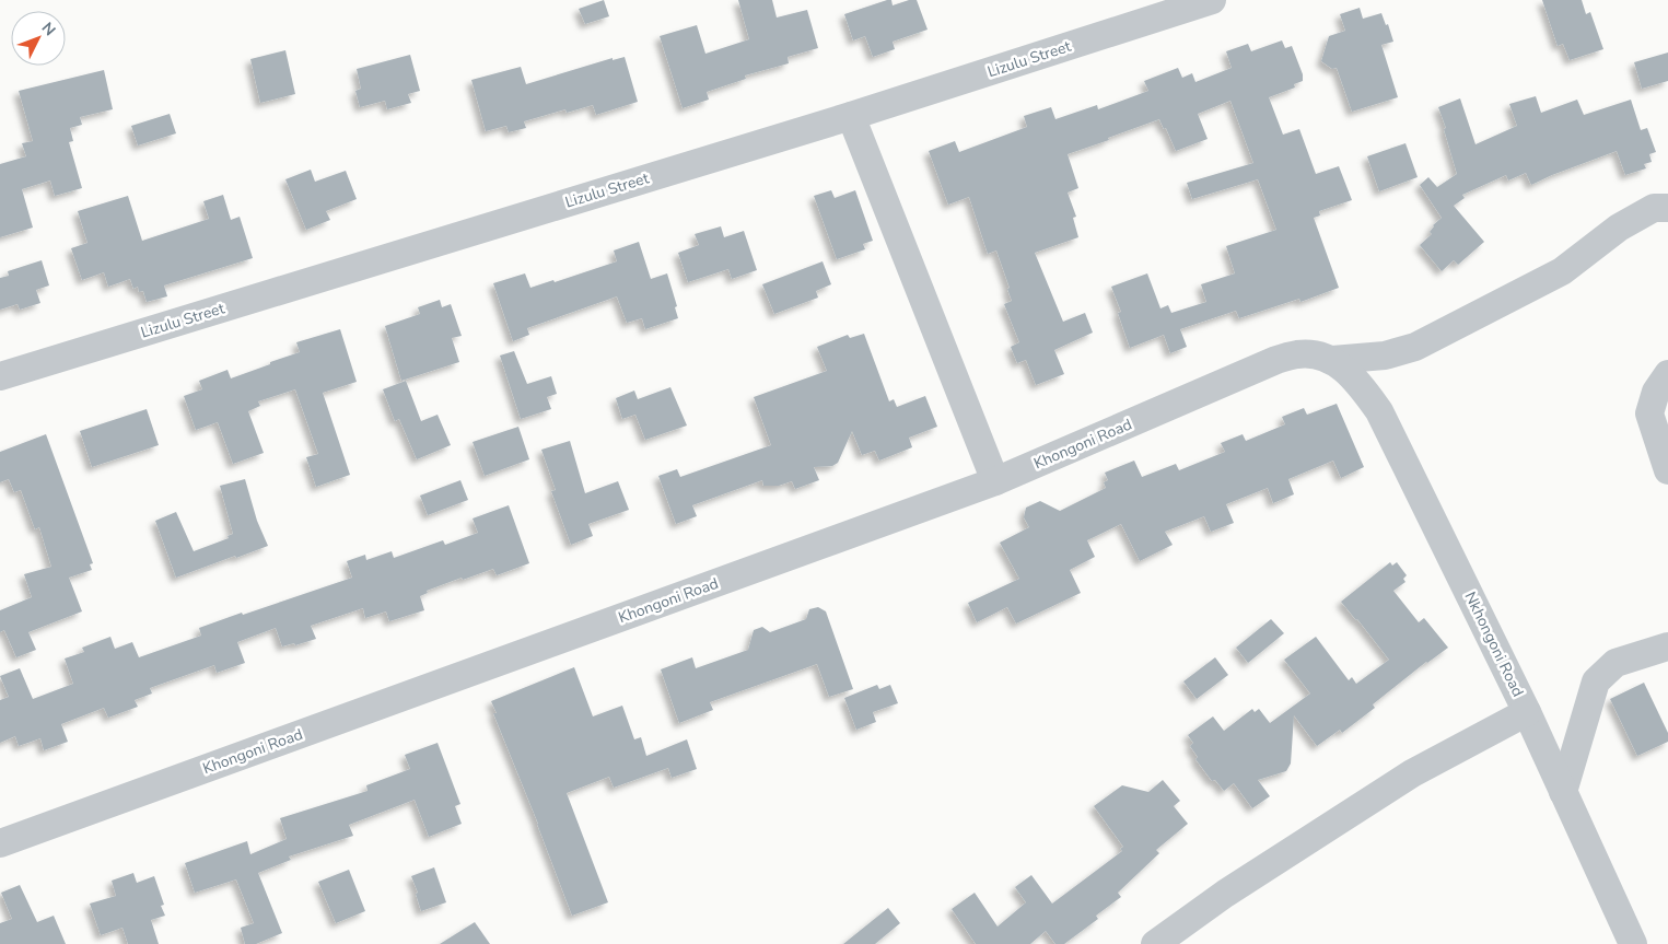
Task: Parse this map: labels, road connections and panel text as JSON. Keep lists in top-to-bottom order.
{
  "streets": {
    "street": ["Lizulu Street", "Khongoni Road", "Nkhongoni Road"]
  },
  "crossings": [
    ["Khongoni Road", "Nkhongoni Road"]
  ],
  "north": "top right"
}
